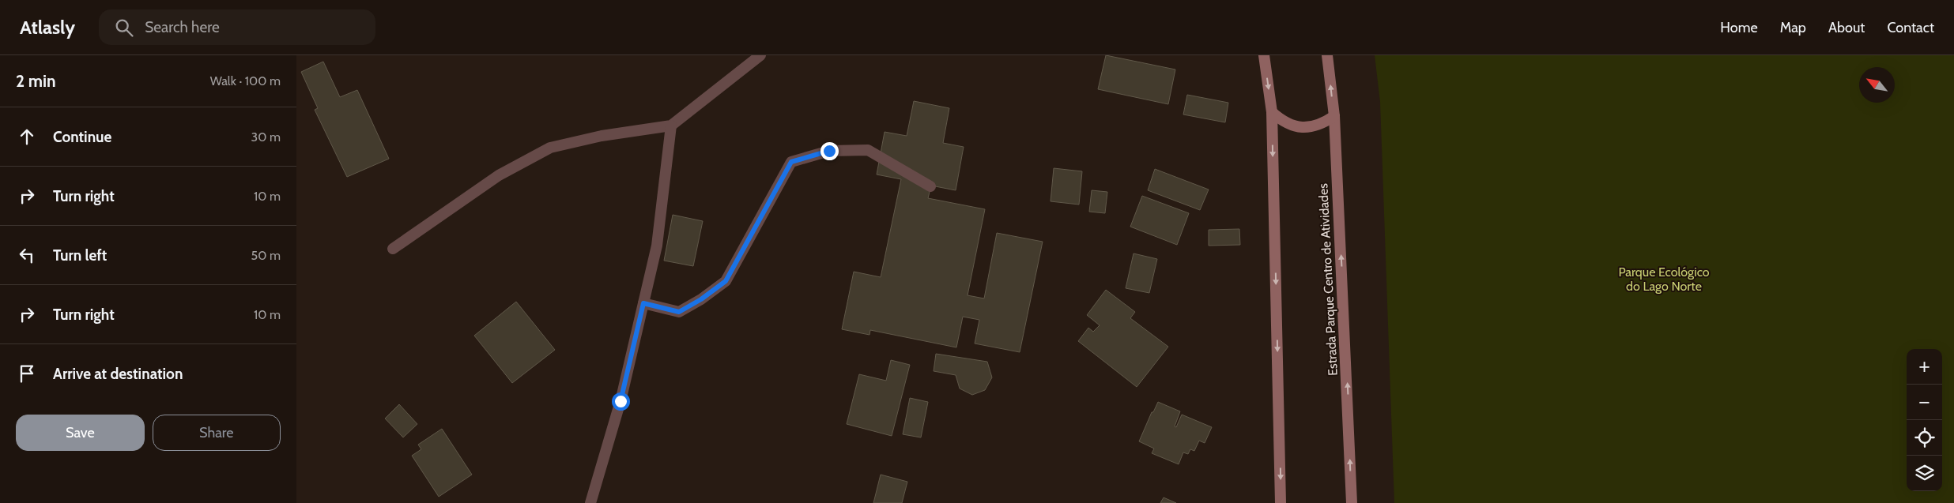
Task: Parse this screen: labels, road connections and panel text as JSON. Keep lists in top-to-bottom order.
{
  "streets": {
    "main road": ["Estrada Parque Centro de Atividades"]
  },
  "parks": ["Parque Ecológico do Lago Norte"],
  "north": "top left",
  "page": {
    "header": "Atlasly",
    "search": "Search here",
    "nav": [
      "Home",
      "Map",
      "About",
      "Contact"
    ],
    "heading": ["2 min", "Walk · 100 m"],
    "list": [
      ["Continue", "30 m"],
      ["Turn right", "10 m"],
      ["Turn left", "50 m"],
      ["Turn right", "10 m"],
      "Arrive at destination"
    ],
    "map_buttons": ["+", "−"],
    "buttons": ["Save", "Share"]
  }
}
